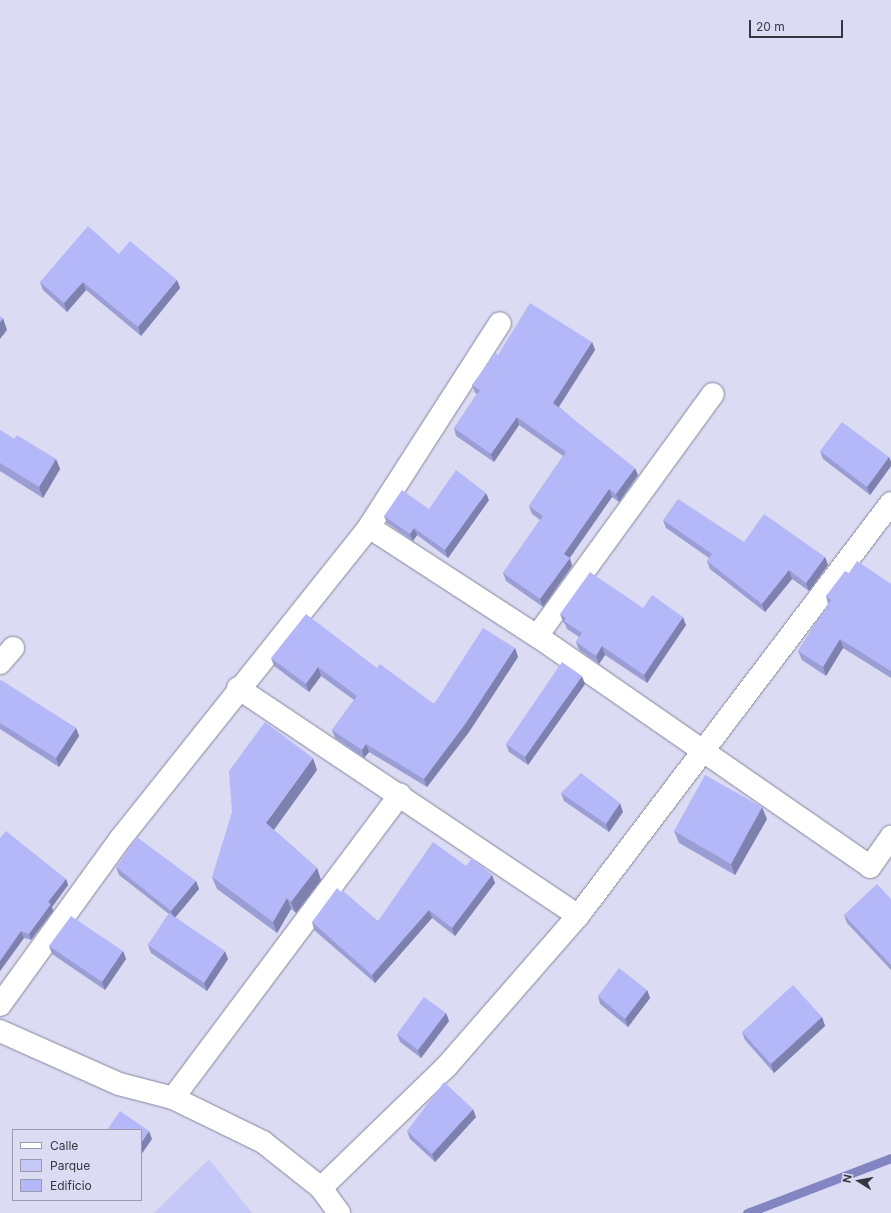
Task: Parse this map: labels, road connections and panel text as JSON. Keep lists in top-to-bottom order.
{
  "legend": ["Calle", "Parque", "Edificio"],
  "scale_bar": "20 m",
  "north": "left"
}
